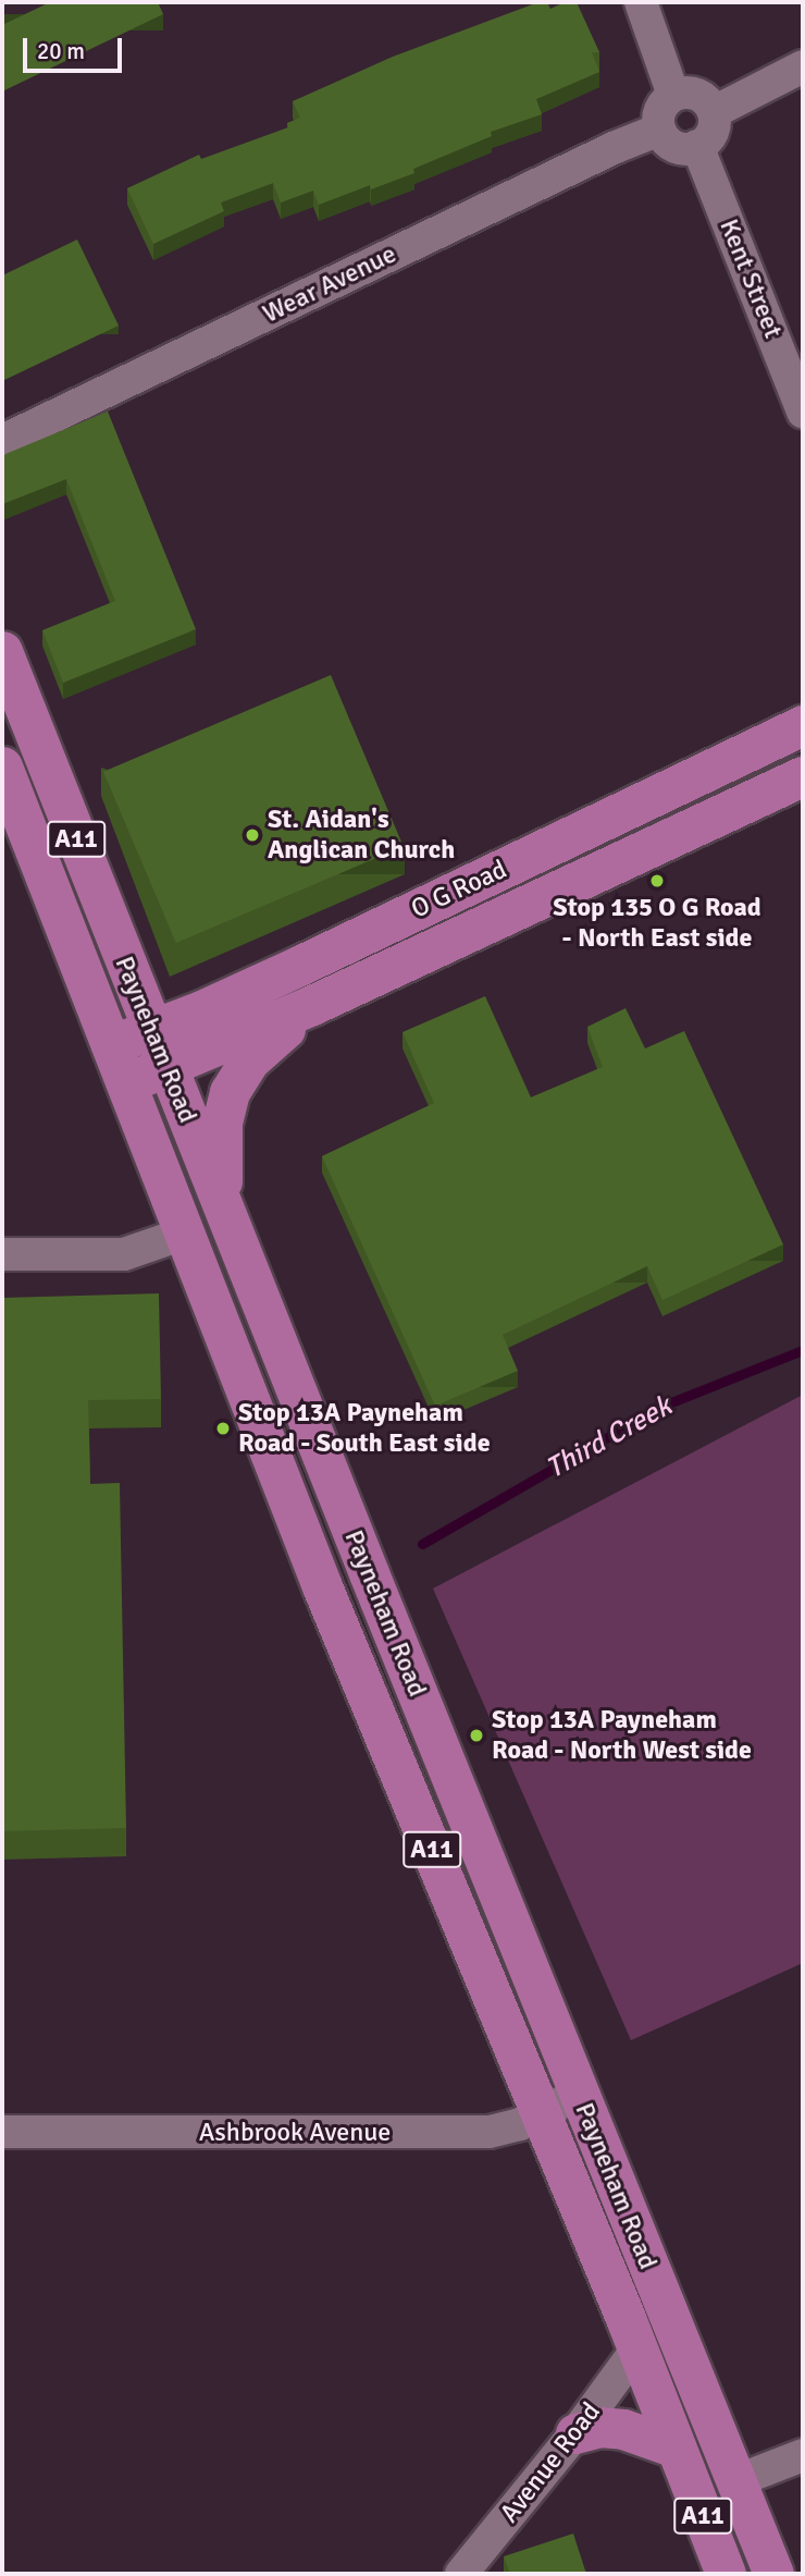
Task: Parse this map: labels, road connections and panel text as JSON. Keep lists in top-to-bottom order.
{
  "streets": {
    "main road": ["A11", "O G Road", "Payneham Road"],
    "street": [
      "Kent Street",
      "Wear Avenue",
      "Ashbrook Avenue",
      "Avenue Road"
    ]
  },
  "crossings": [
    ["Kent Street", "Wear Avenue"],
    ["O G Road", "Payneham Road"],
    ["Payneham Road", "Ashbrook Avenue"],
    ["Payneham Road", "Avenue Road"]
  ],
  "water": ["Third Creek"],
  "places": [
    "St. Aidan's Anglican Church",
    "Stop 135 O G Road - North East side",
    "Stop 13A Payneham Road - South East side",
    "Stop 13A Payneham Road - North West side"
  ],
  "scale_bar": "20 m"
}
